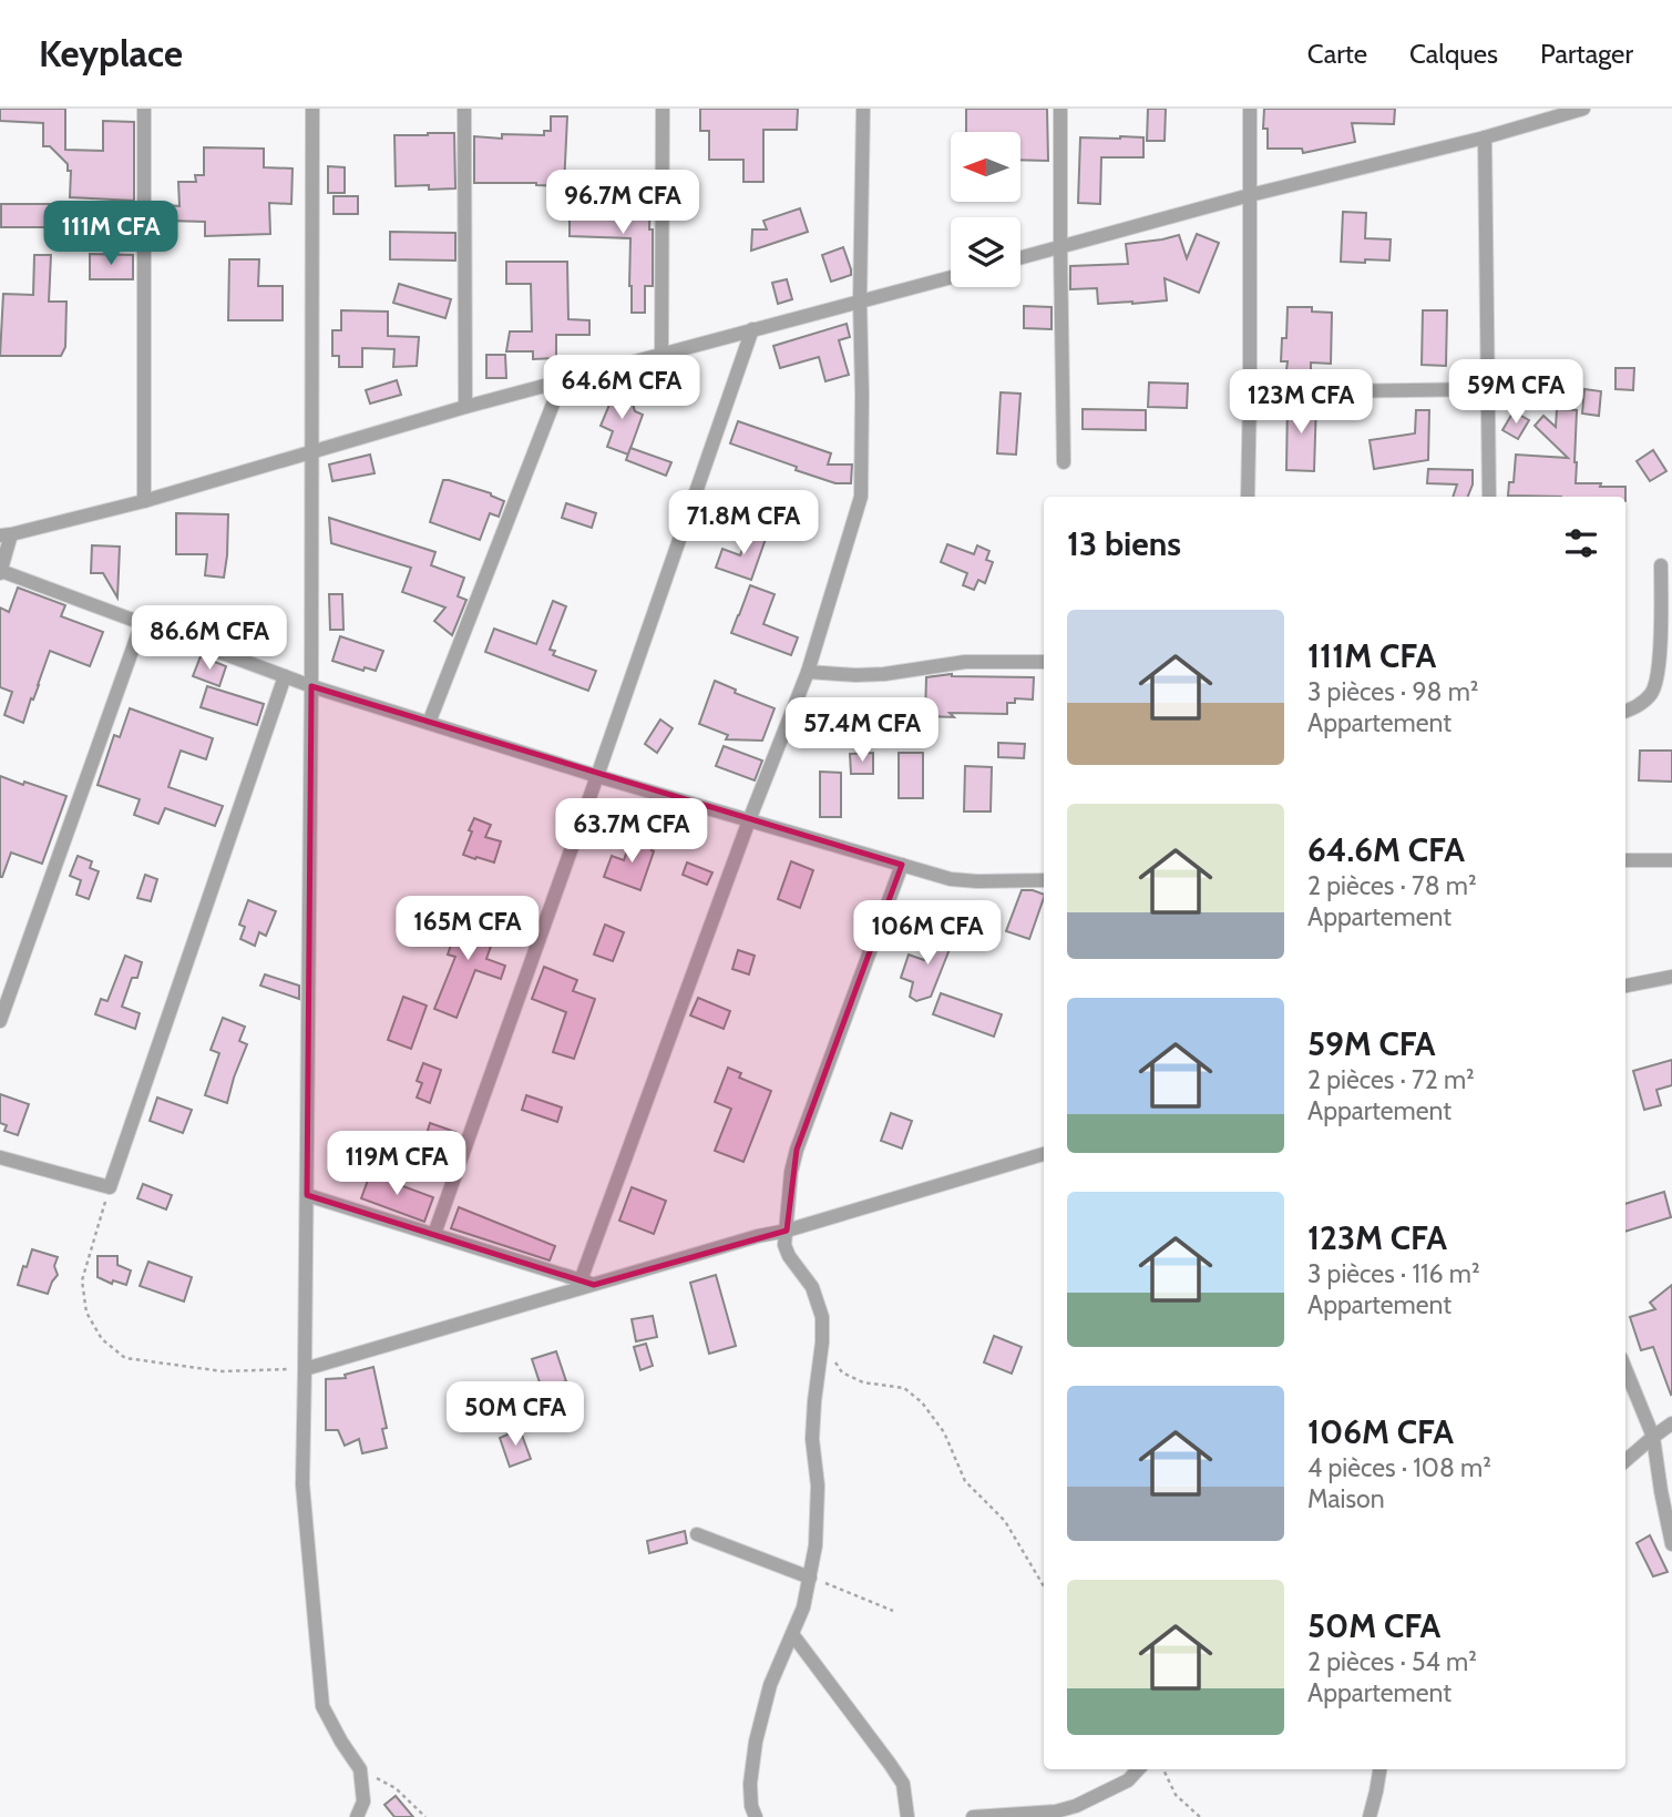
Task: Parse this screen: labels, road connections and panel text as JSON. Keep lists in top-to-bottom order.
{
  "north": "left",
  "page": {
    "header": "Keyplace",
    "nav": ["Carte", "Calques", "Partager"],
    "price": [
      "96.7M CFA",
      "111M CFA",
      "64.6M CFA",
      "59M CFA",
      "123M CFA",
      "71.8M CFA",
      "86.6M CFA",
      "57.4M CFA",
      "63.7M CFA",
      "165M CFA",
      "106M CFA",
      "119M CFA",
      "50M CFA"
    ],
    "heading": "13 biens",
    "list": [
      {
        "name": "111M CFA",
        "note": "3 pièces · 98 m² · Appartement"
      },
      {
        "name": "64.6M CFA",
        "note": "2 pièces · 78 m² · Appartement"
      },
      {
        "name": "59M CFA",
        "note": "2 pièces · 72 m² · Appartement"
      },
      {
        "name": "123M CFA",
        "note": "3 pièces · 116 m² · Appartement"
      },
      {
        "name": "106M CFA",
        "note": "4 pièces · 108 m² · Maison"
      },
      {
        "name": "50M CFA",
        "note": "2 pièces · 54 m² · Appartement"
      }
    ]
  }
}
